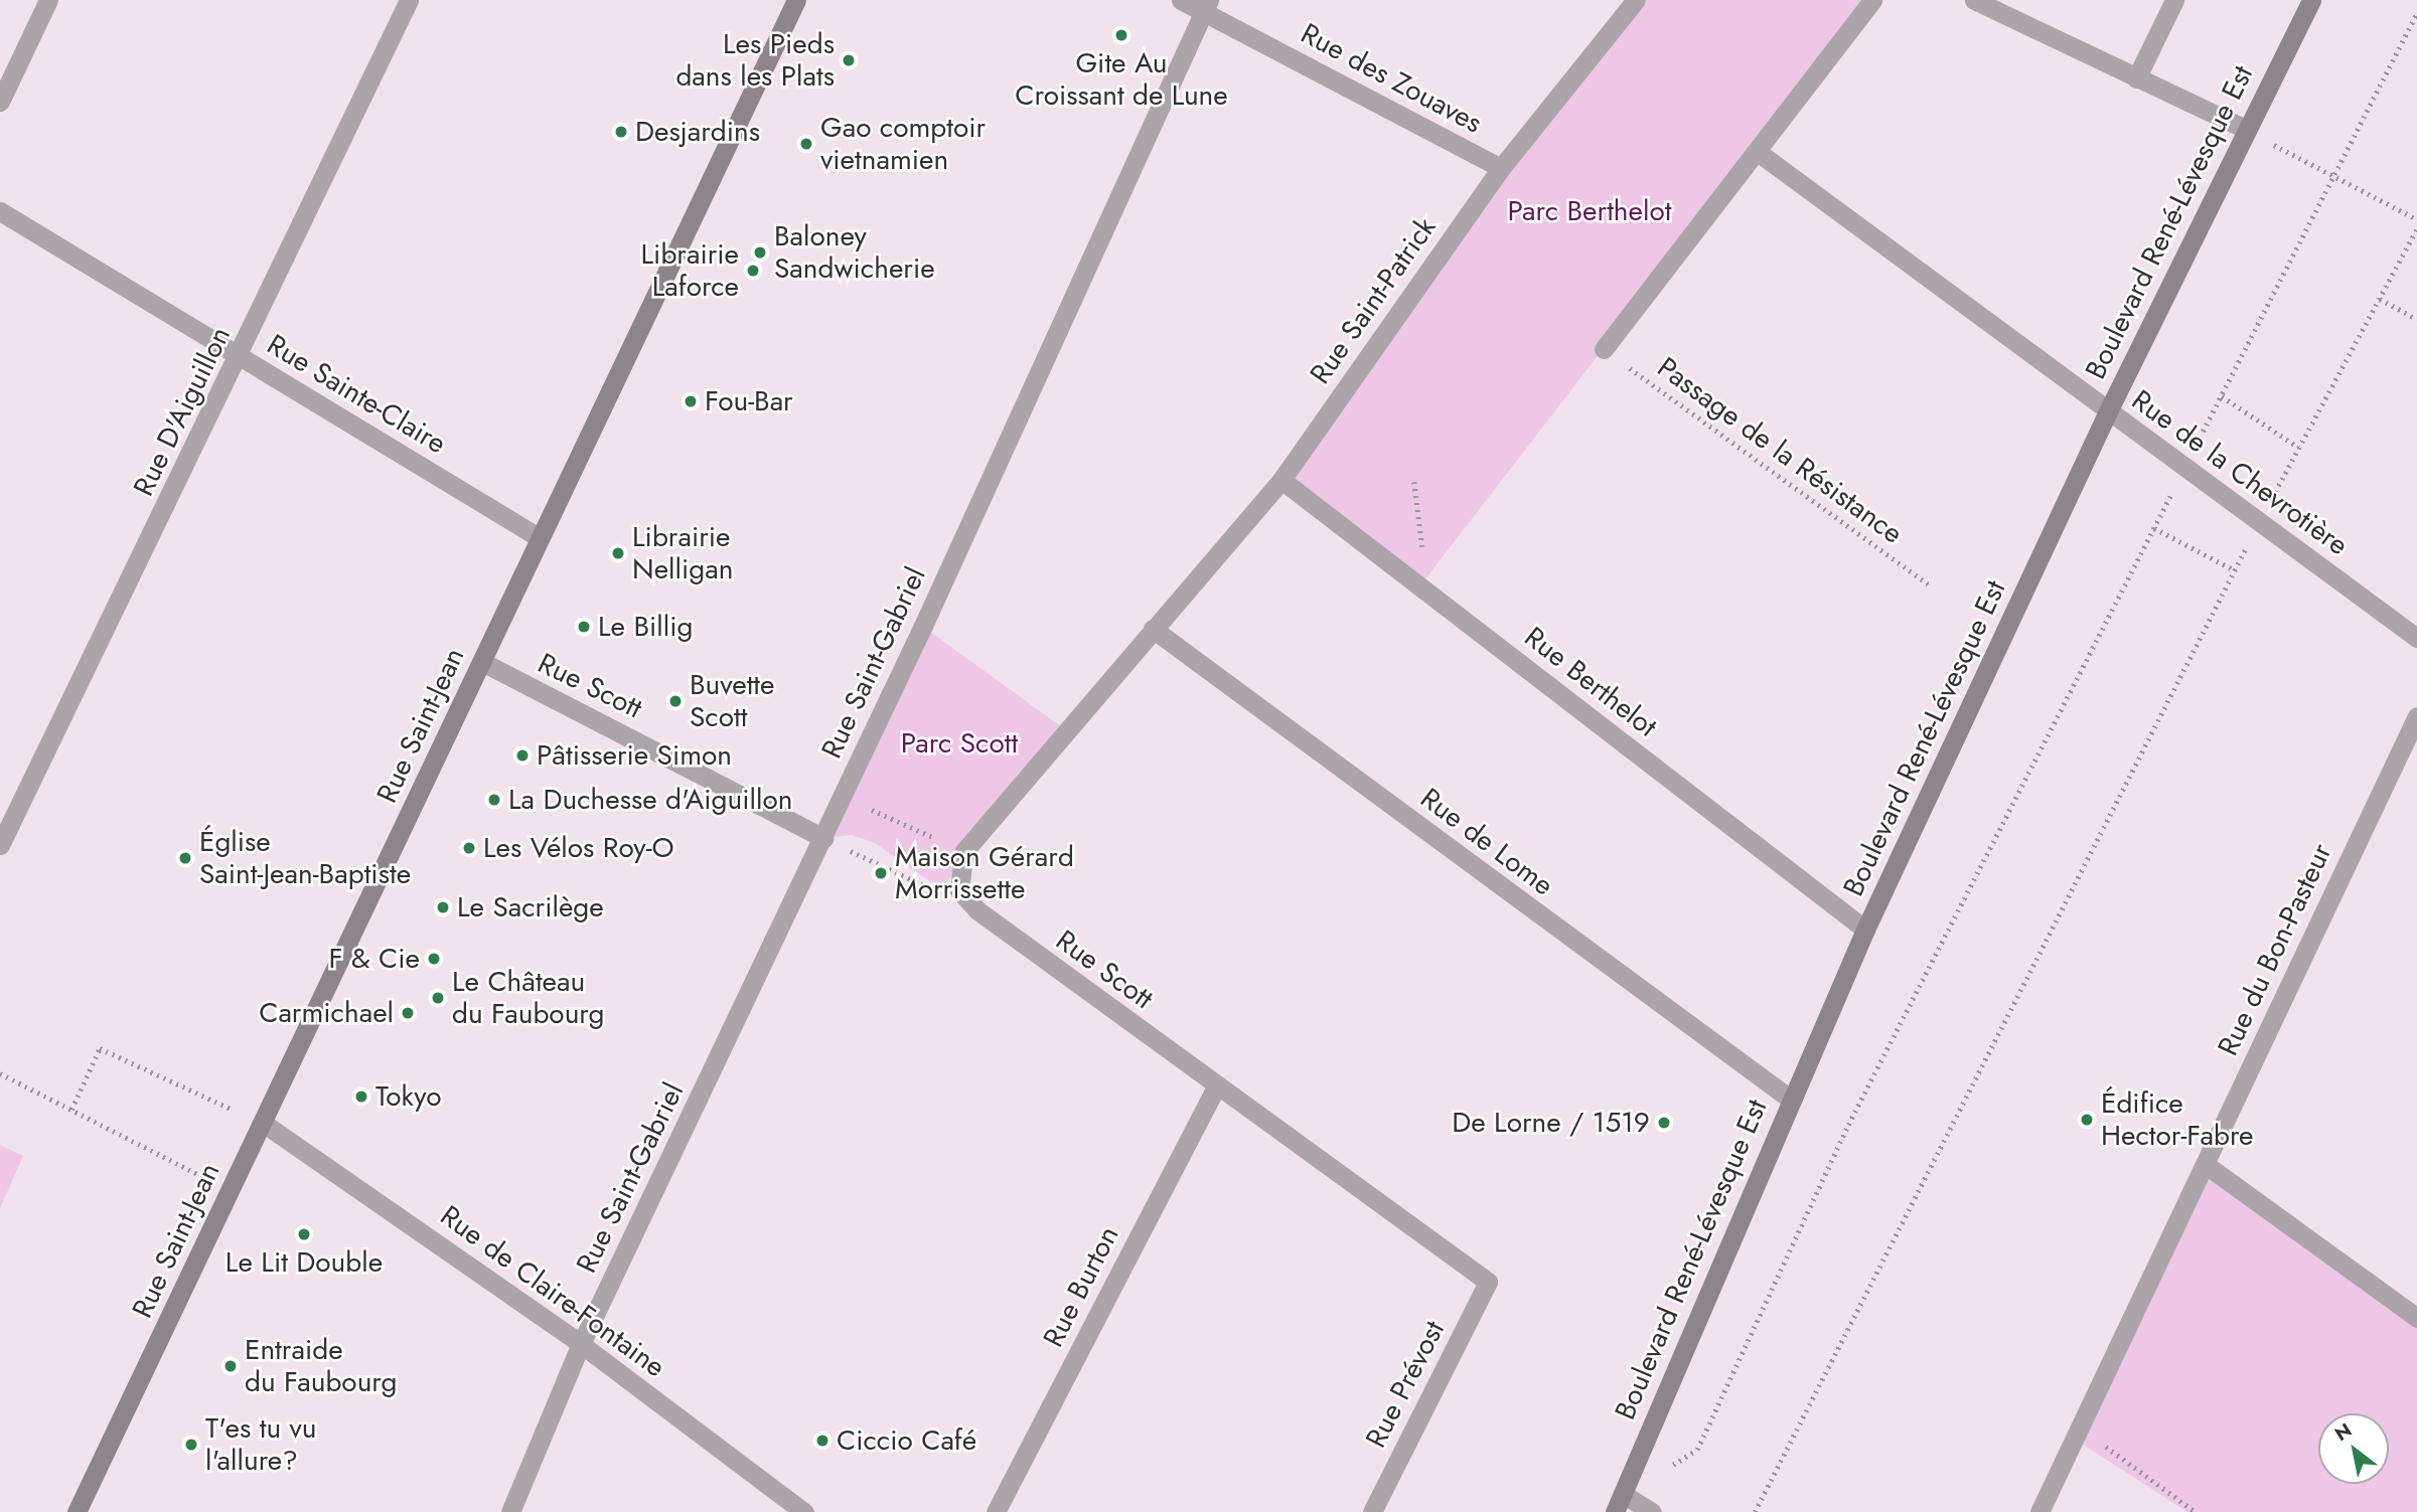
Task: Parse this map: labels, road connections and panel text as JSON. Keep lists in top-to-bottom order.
{
  "streets": {
    "main road": ["Boulevard René-Lévesque Est", "Rue Saint-Jean"],
    "street": [
      "Rue des Zouaves",
      "Rue Saint-Patrick",
      "Rue Sainte-Claire",
      "Rue D'Aiguillon",
      "Rue de la Chevrotière",
      "Rue Saint-Gabriel",
      "Rue Berthelot",
      "Rue Scott",
      "Rue de Lome",
      "Rue du Bon-Pasteur",
      "Rue Burton",
      "Rue de Claire-Fontaine",
      "Rue Prévost"
    ],
    "path": ["Passage de la Résistance"]
  },
  "crossings": [
    ["Rue des Zouaves", "Rue Saint-Patrick"],
    ["Rue des Zouaves", "Rue Saint-Gabriel"],
    ["Boulevard René-Lévesque Est", "Rue de la Chevrotière"],
    ["Boulevard René-Lévesque Est", "Rue Berthelot"],
    ["Boulevard René-Lévesque Est", "Rue de Lome"],
    ["Rue Saint-Patrick", "Rue Berthelot"],
    ["Rue Saint-Patrick", "Rue de Lome"],
    ["Rue Sainte-Claire", "Rue D'Aiguillon"],
    ["Rue Sainte-Claire", "Rue Saint-Jean"],
    ["Rue Saint-Gabriel", "Rue Scott"],
    ["Rue Saint-Gabriel", "Rue de Claire-Fontaine"],
    ["Rue Scott", "Rue Saint-Jean"],
    ["Rue Scott", "Rue Burton"],
    ["Rue Scott", "Rue Prévost"],
    ["Rue Saint-Jean", "Rue de Claire-Fontaine"]
  ],
  "parks": ["Parc Berthelot", "Parc Scott"],
  "places": [
    "Gite Au Croissant de Lune",
    "Les Pieds dans les Plats",
    "Desjardins",
    "Gao comptoir vietnamien",
    "Baloney Sandwicherie",
    "Librairie Laforce",
    "Fou-Bar",
    "Librairie Nelligan",
    "Le Billig",
    "Buvette Scott",
    "Pâtisserie Simon",
    "La Duchesse d'Aiguillon",
    "Les Vélos Roy-O",
    "Église Saint-Jean-Baptiste",
    "Maison Gérard Morrissette",
    "Le Sacrilège",
    "F & Cie",
    "Le Château du Faubourg",
    "Carmichael",
    "Tokyo",
    "Édifice Hector-Fabre",
    "De Lorne / 1519",
    "Le Lit Double",
    "Entraide du Faubourg",
    "Ciccio Café",
    "T'es tu vu l'allure?"
  ],
  "north": "top left"
}
